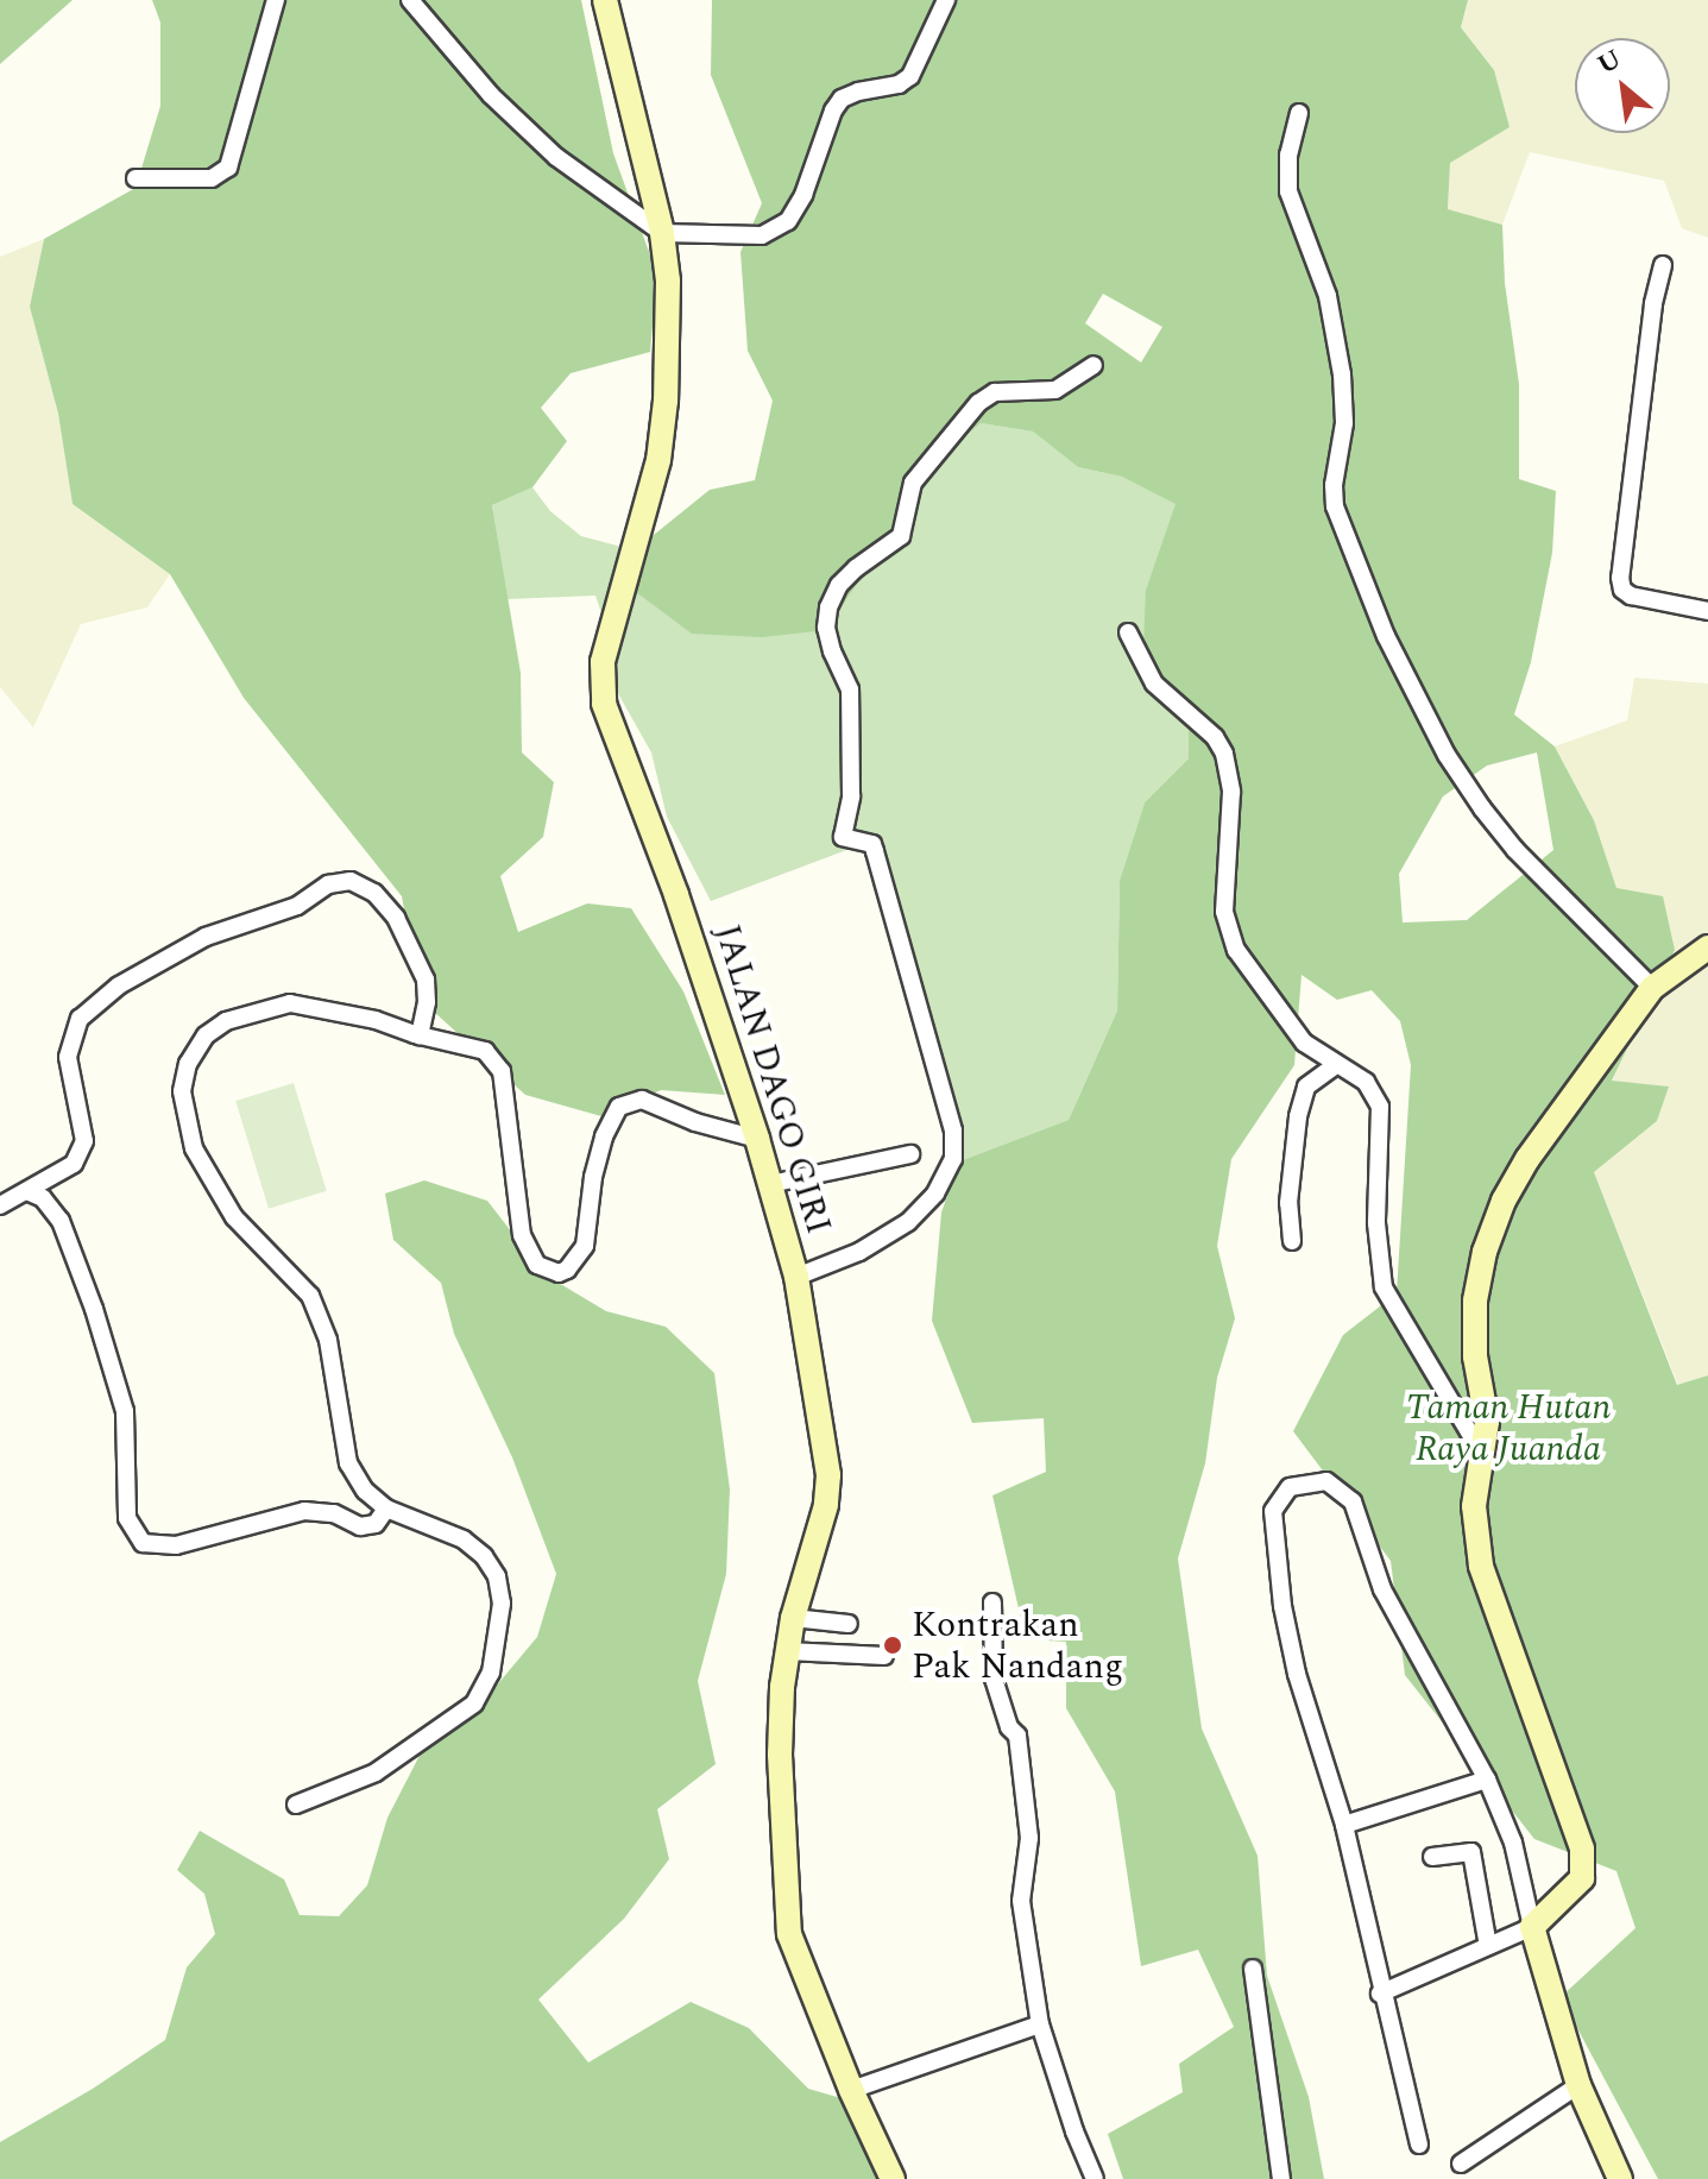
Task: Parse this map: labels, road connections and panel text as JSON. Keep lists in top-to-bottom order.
{
  "streets": {
    "main road": ["JALAN DAGO GIRI"]
  },
  "parks": ["Taman Hutan Raya Juanda"],
  "places": ["Kontrakan Pak Nandang"],
  "north": "top left"
}
